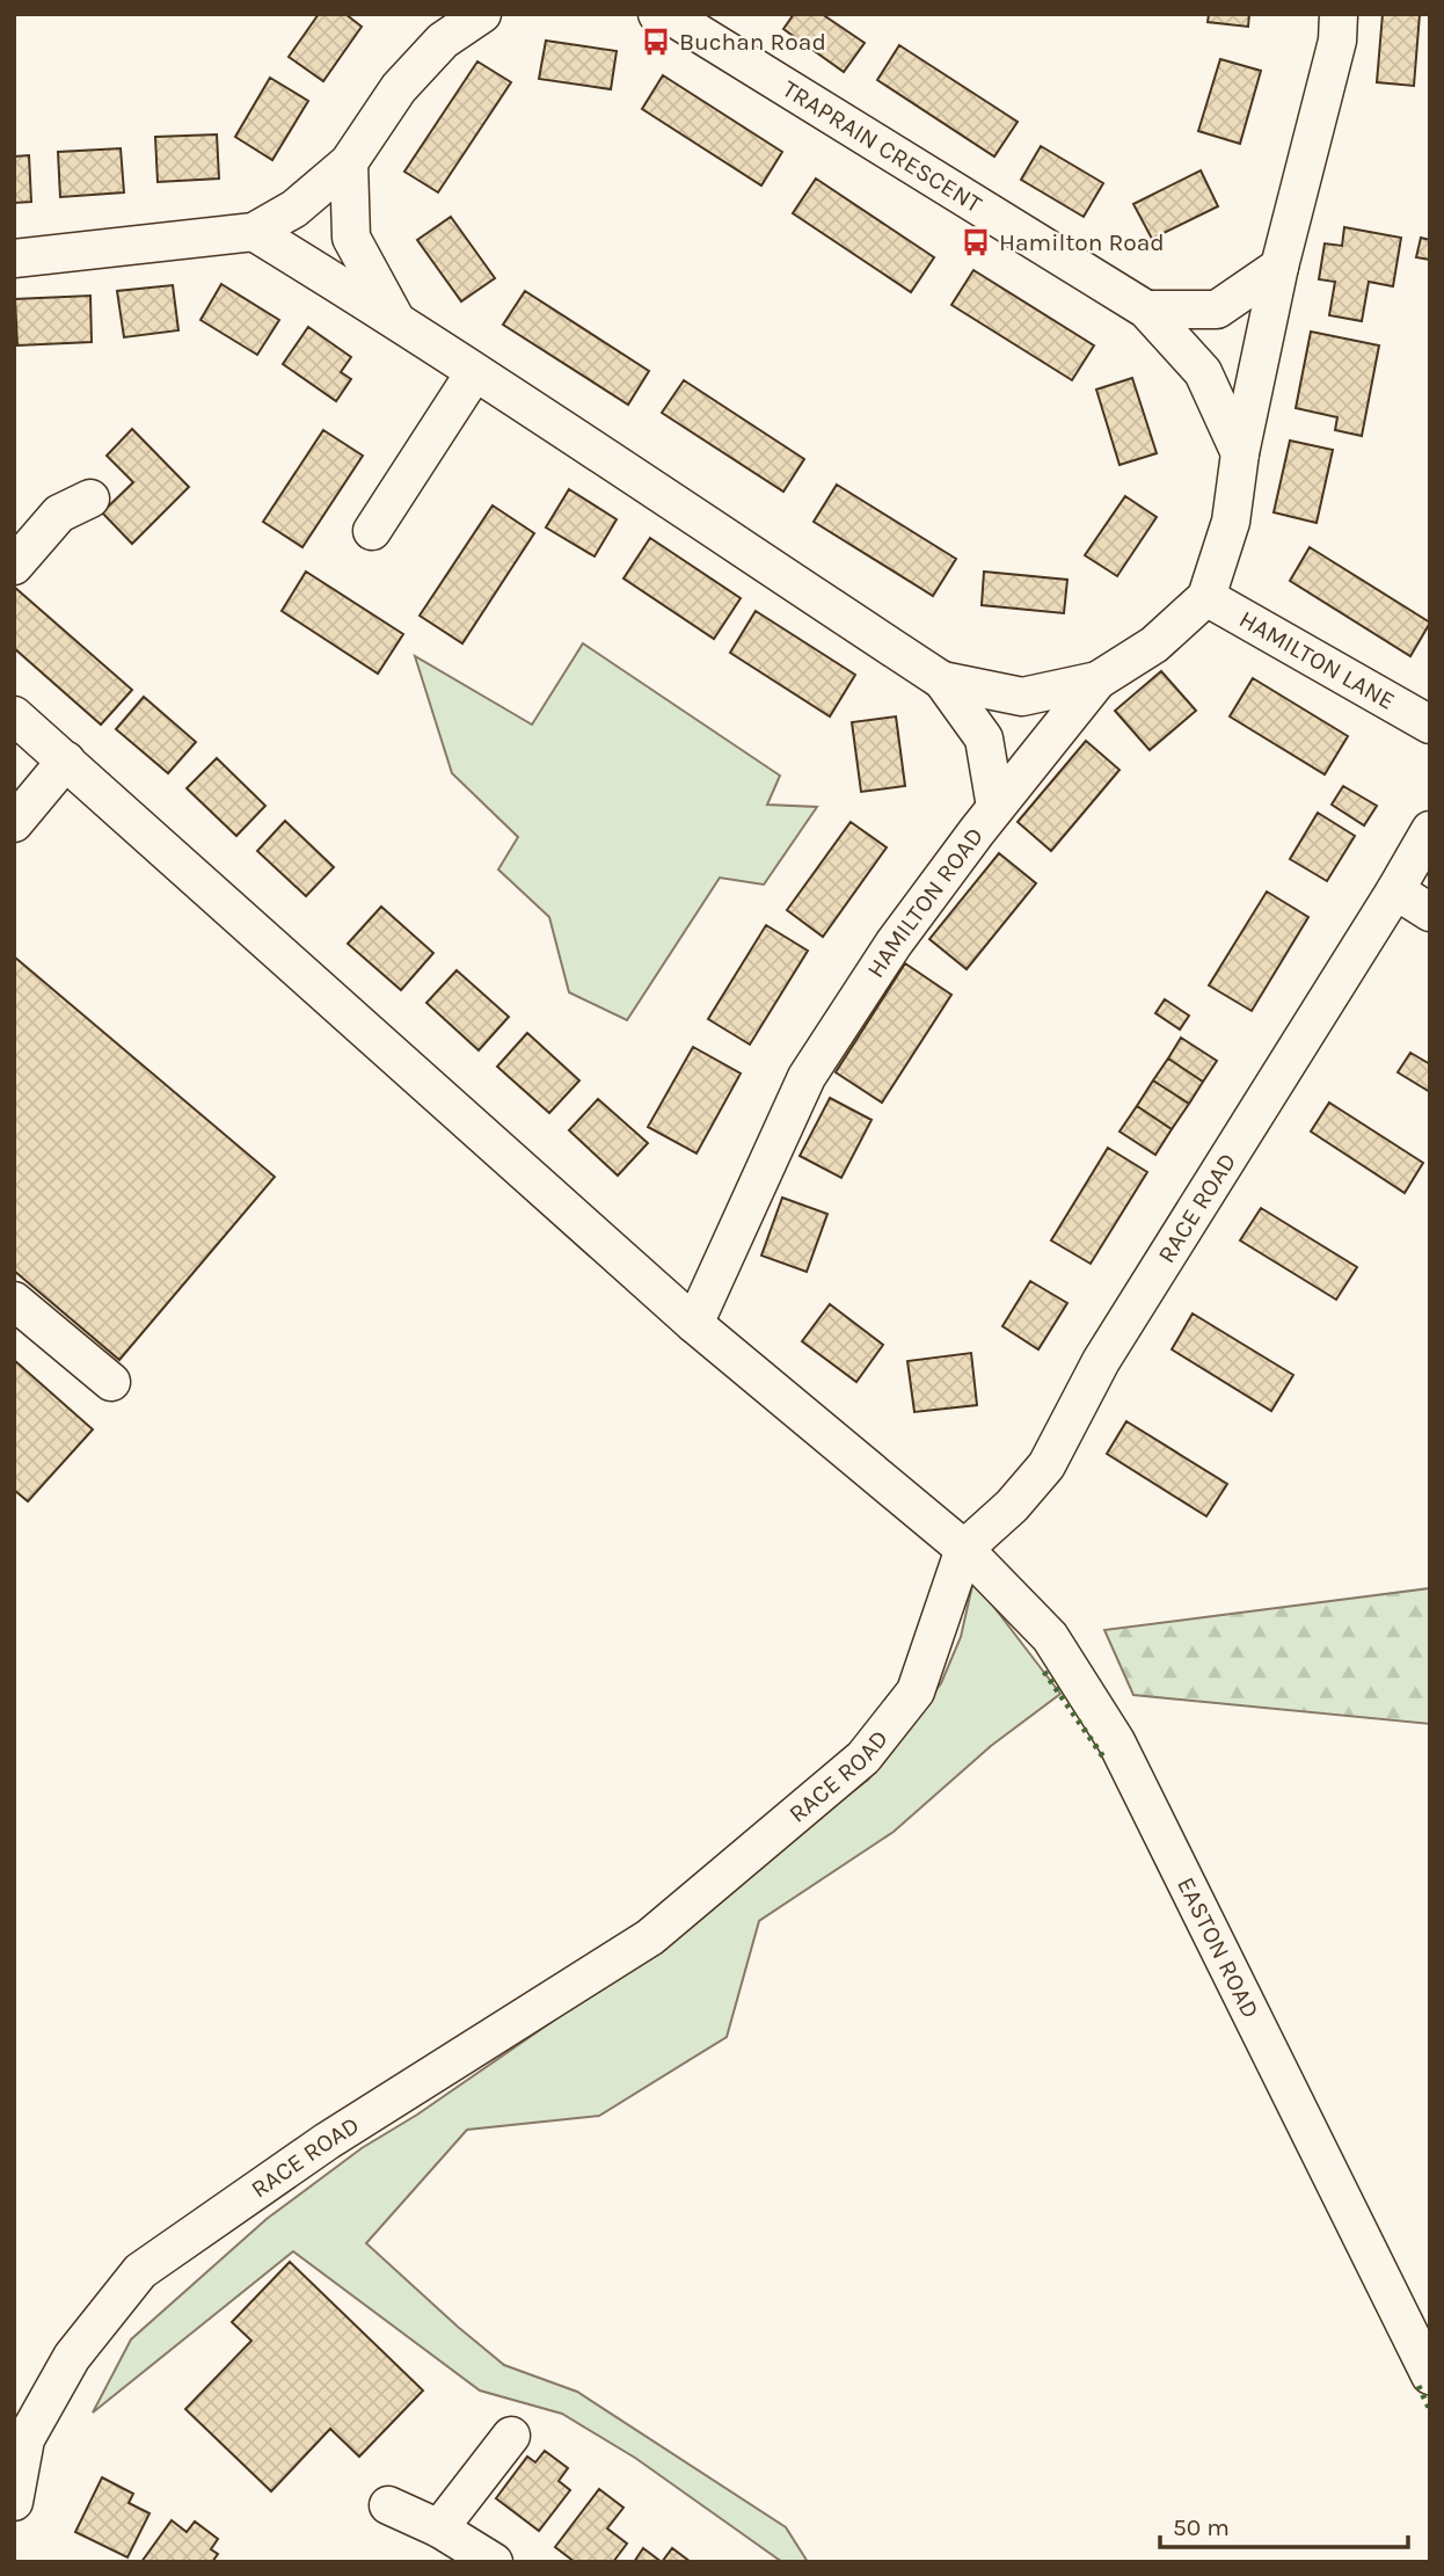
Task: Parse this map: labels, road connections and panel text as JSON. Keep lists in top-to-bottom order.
{
  "streets": {
    "street": [
      "TRAPRAIN CRESCENT",
      "HAMILTON LANE",
      "HAMILTON ROAD",
      "RACE ROAD",
      "EASTON ROAD"
    ]
  },
  "crossings": [
    ["TRAPRAIN CRESCENT", "HAMILTON ROAD"],
    ["HAMILTON LANE", "HAMILTON ROAD"],
    ["HAMILTON ROAD", "EASTON ROAD"],
    ["RACE ROAD", "EASTON ROAD"]
  ],
  "places": {
    "bus stop": ["Buchan Road", "Hamilton Road"]
  },
  "scale_bar": "50 m"
}
